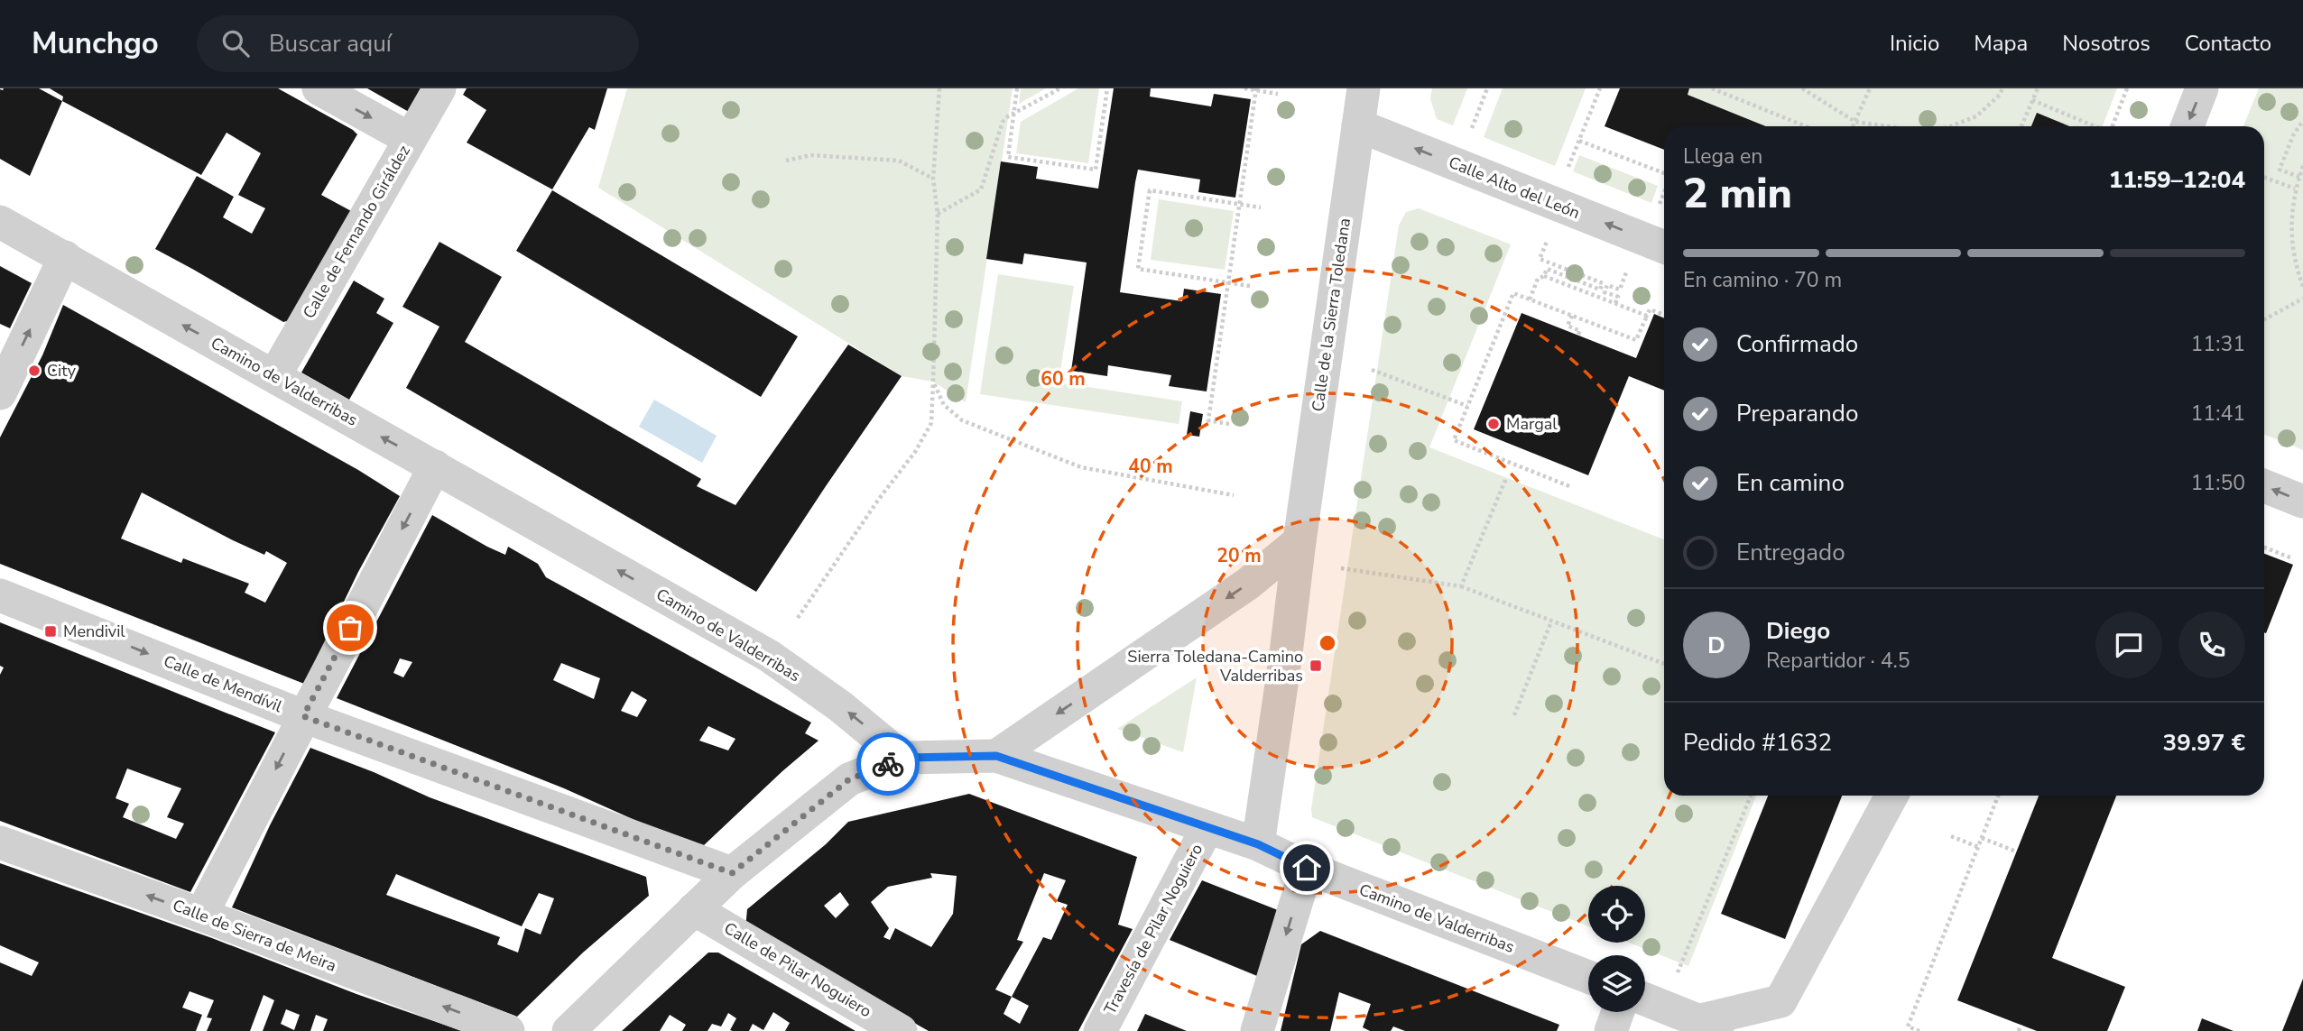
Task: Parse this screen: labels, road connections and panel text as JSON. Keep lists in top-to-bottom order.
{
  "streets": {
    "street": [
      "Calle Alto del León",
      "Calle de Fernando Giráldez",
      "Calle de la Sierra Toledana",
      "Camino de Valderribas",
      "Calle de Mendívil",
      "Travesía de Pilar Noguiero",
      "Calle de Sierra de Meira",
      "Calle de Pilar Noguiero"
    ]
  },
  "crossings": [
    ["Calle Alto del León", "Calle de la Sierra Toledana"],
    ["Calle de Fernando Giráldez", "Camino de Valderribas"],
    ["Calle de la Sierra Toledana", "Camino de Valderribas"],
    ["Camino de Valderribas", "Travesía de Pilar Noguiero"]
  ],
  "one_way": [
    "Calle Alto del León",
    "Camino de Valderribas",
    "Calle de Mendívil",
    "Calle de Sierra de Meira"
  ],
  "places": {
    "other": ["City", "Margal"],
    "transit": ["Mendivil", "Sierra Toledana-Camino Valderribas"]
  },
  "page": {
    "header": "Munchgo",
    "search": "Buscar aquí",
    "nav": [
      "Inicio",
      "Mapa",
      "Nosotros",
      "Contacto"
    ],
    "heading": ["2 min", "Llega en", "11:59–12:04"],
    "panel": [
      "Diego",
      "Repartidor · 4.5",
      "Pedido #1632",
      "39.97 €"
    ],
    "bar": "En camino · 70 m",
    "list": [
      ["Confirmado", "11:31"],
      ["Preparando", "11:41"],
      ["En camino", "11:50"],
      "Entregado"
    ],
    "round": "D"
  },
  "rings": ["60 m", "40 m", "20 m"]
}
